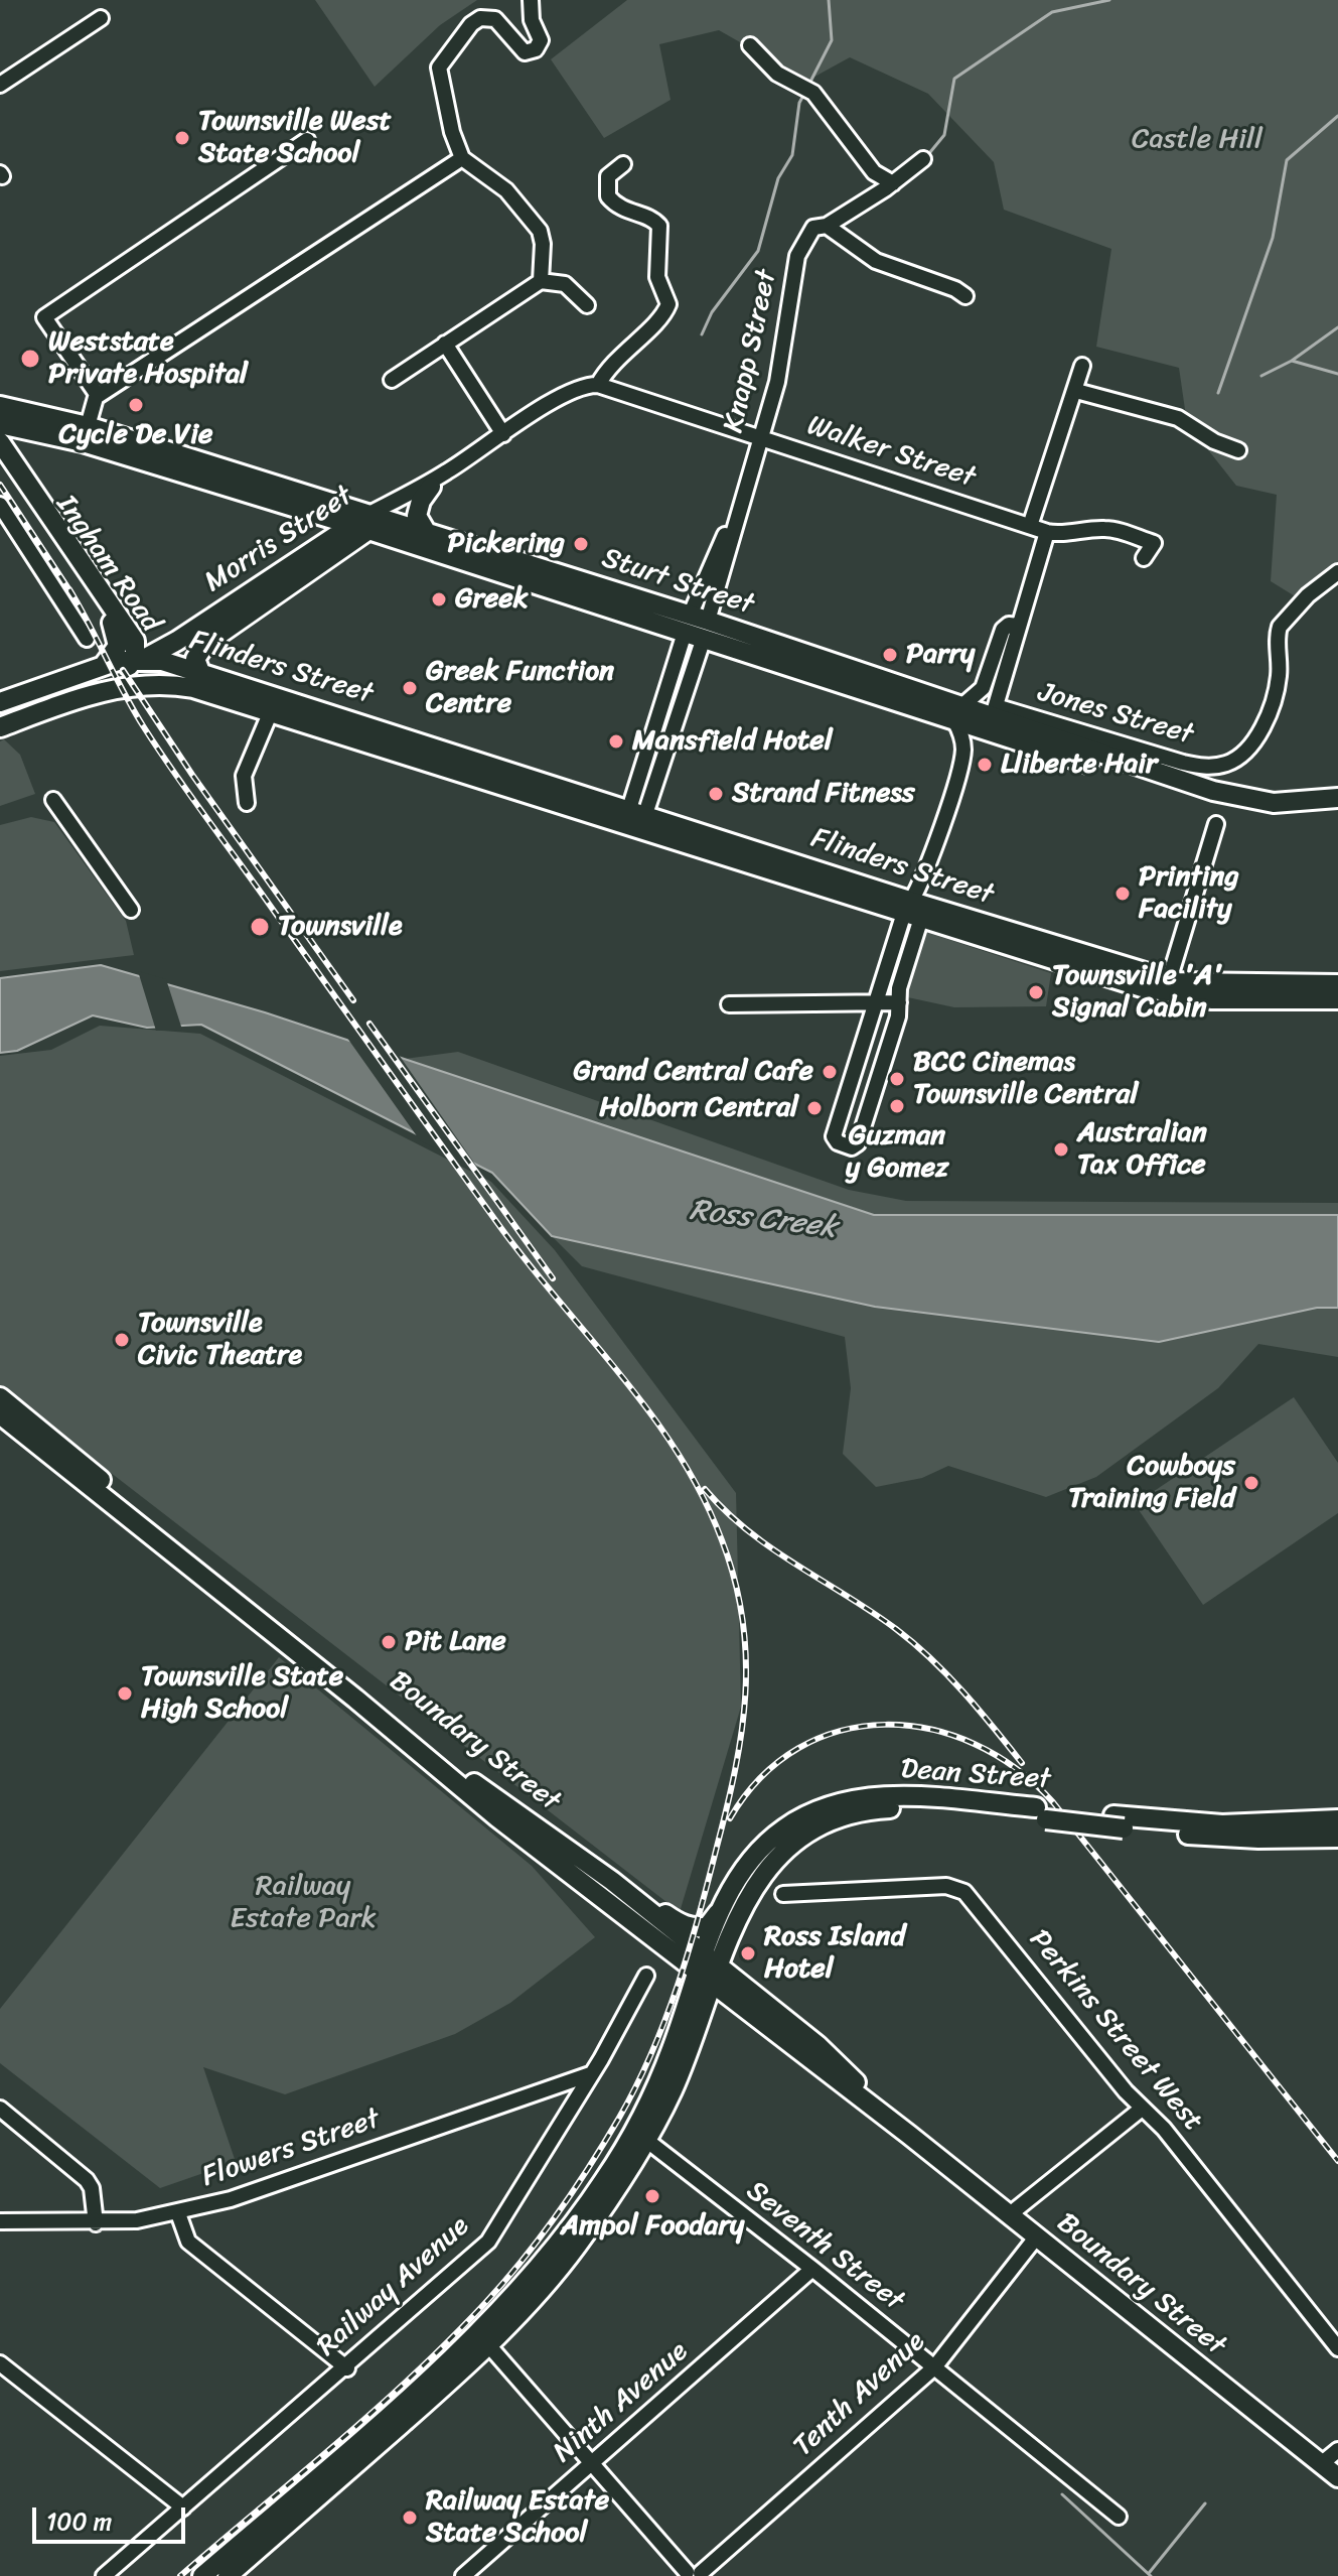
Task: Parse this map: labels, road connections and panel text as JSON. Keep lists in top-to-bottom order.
{
  "streets": {
    "main road": [
      "Morris Street",
      "Ingham Road",
      "Sturt Street",
      "Flinders Street",
      "Boundary Street",
      "Dean Street"
    ],
    "street": [
      "Knapp Street",
      "Walker Street",
      "Jones Street",
      "Perkins Street West",
      "Flowers Street",
      "Seventh Street",
      "Railway Avenue",
      "Tenth Avenue",
      "Ninth Avenue"
    ]
  },
  "crossings": [
    ["Knapp Street", "Walker Street"],
    ["Knapp Street", "Sturt Street"],
    ["Knapp Street", "Flinders Street"],
    ["Walker Street", "Morris Street"],
    ["Morris Street", "Ingham Road"],
    ["Morris Street", "Sturt Street"],
    ["Morris Street", "Flinders Street"],
    ["Ingham Road", "Flinders Street"],
    ["Sturt Street", "Jones Street"],
    ["Boundary Street", "Dean Street"],
    ["Boundary Street", "Tenth Avenue"],
    ["Flowers Street", "Railway Avenue"],
    ["Seventh Street", "Tenth Avenue"],
    ["Seventh Street", "Ninth Avenue"]
  ],
  "water": ["Ross Creek"],
  "parks": ["Castle Hill", "Railway Estate Park"],
  "places": [
    "Townsville West State School",
    "Weststate Private Hospital",
    "Cycle De Vie",
    "Pickering",
    "Greek",
    "Parry",
    "Greek Function Centre",
    "Mansfield Hotel",
    "Lliberte Hair",
    "Strand Fitness",
    "Printing Facility",
    "Townsville",
    "Townsville 'A' Signal Cabin",
    "Grand Central Cafe",
    "BCC Cinemas Townsville Central",
    "Guzman y Gomez",
    "Holborn Central",
    "Australian Tax Office",
    "Townsville Civic Theatre",
    "Cowboys Training Field",
    "Pit Lane",
    "Townsville State High School",
    "Ross Island Hotel",
    "Ampol Foodary",
    "Railway Estate State School"
  ],
  "scale_bar": "100 m"
}
